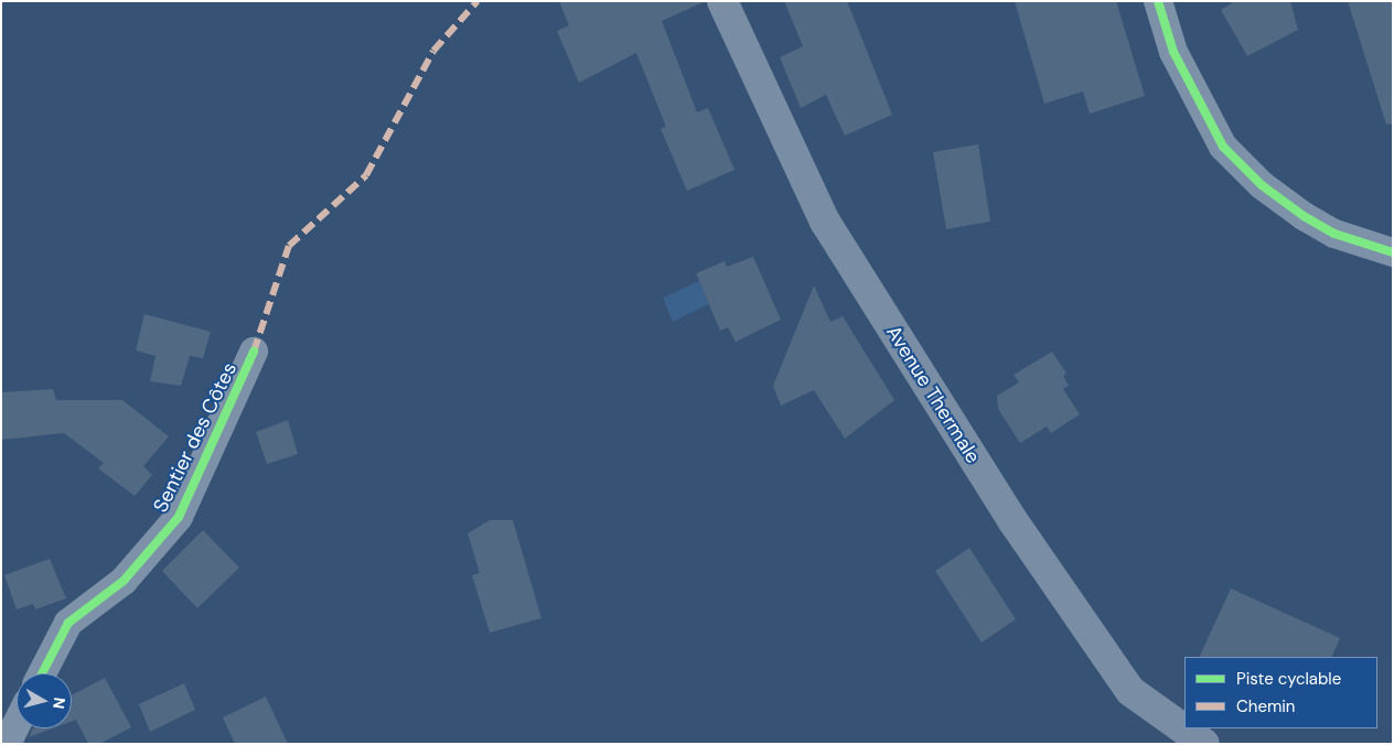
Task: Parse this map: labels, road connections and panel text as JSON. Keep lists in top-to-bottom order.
{
  "streets": {
    "main road": ["Avenue Thermale"],
    "street": ["Sentier des Côtes"]
  },
  "legend": ["Piste cyclable", "Chemin"],
  "north": "right"
}
